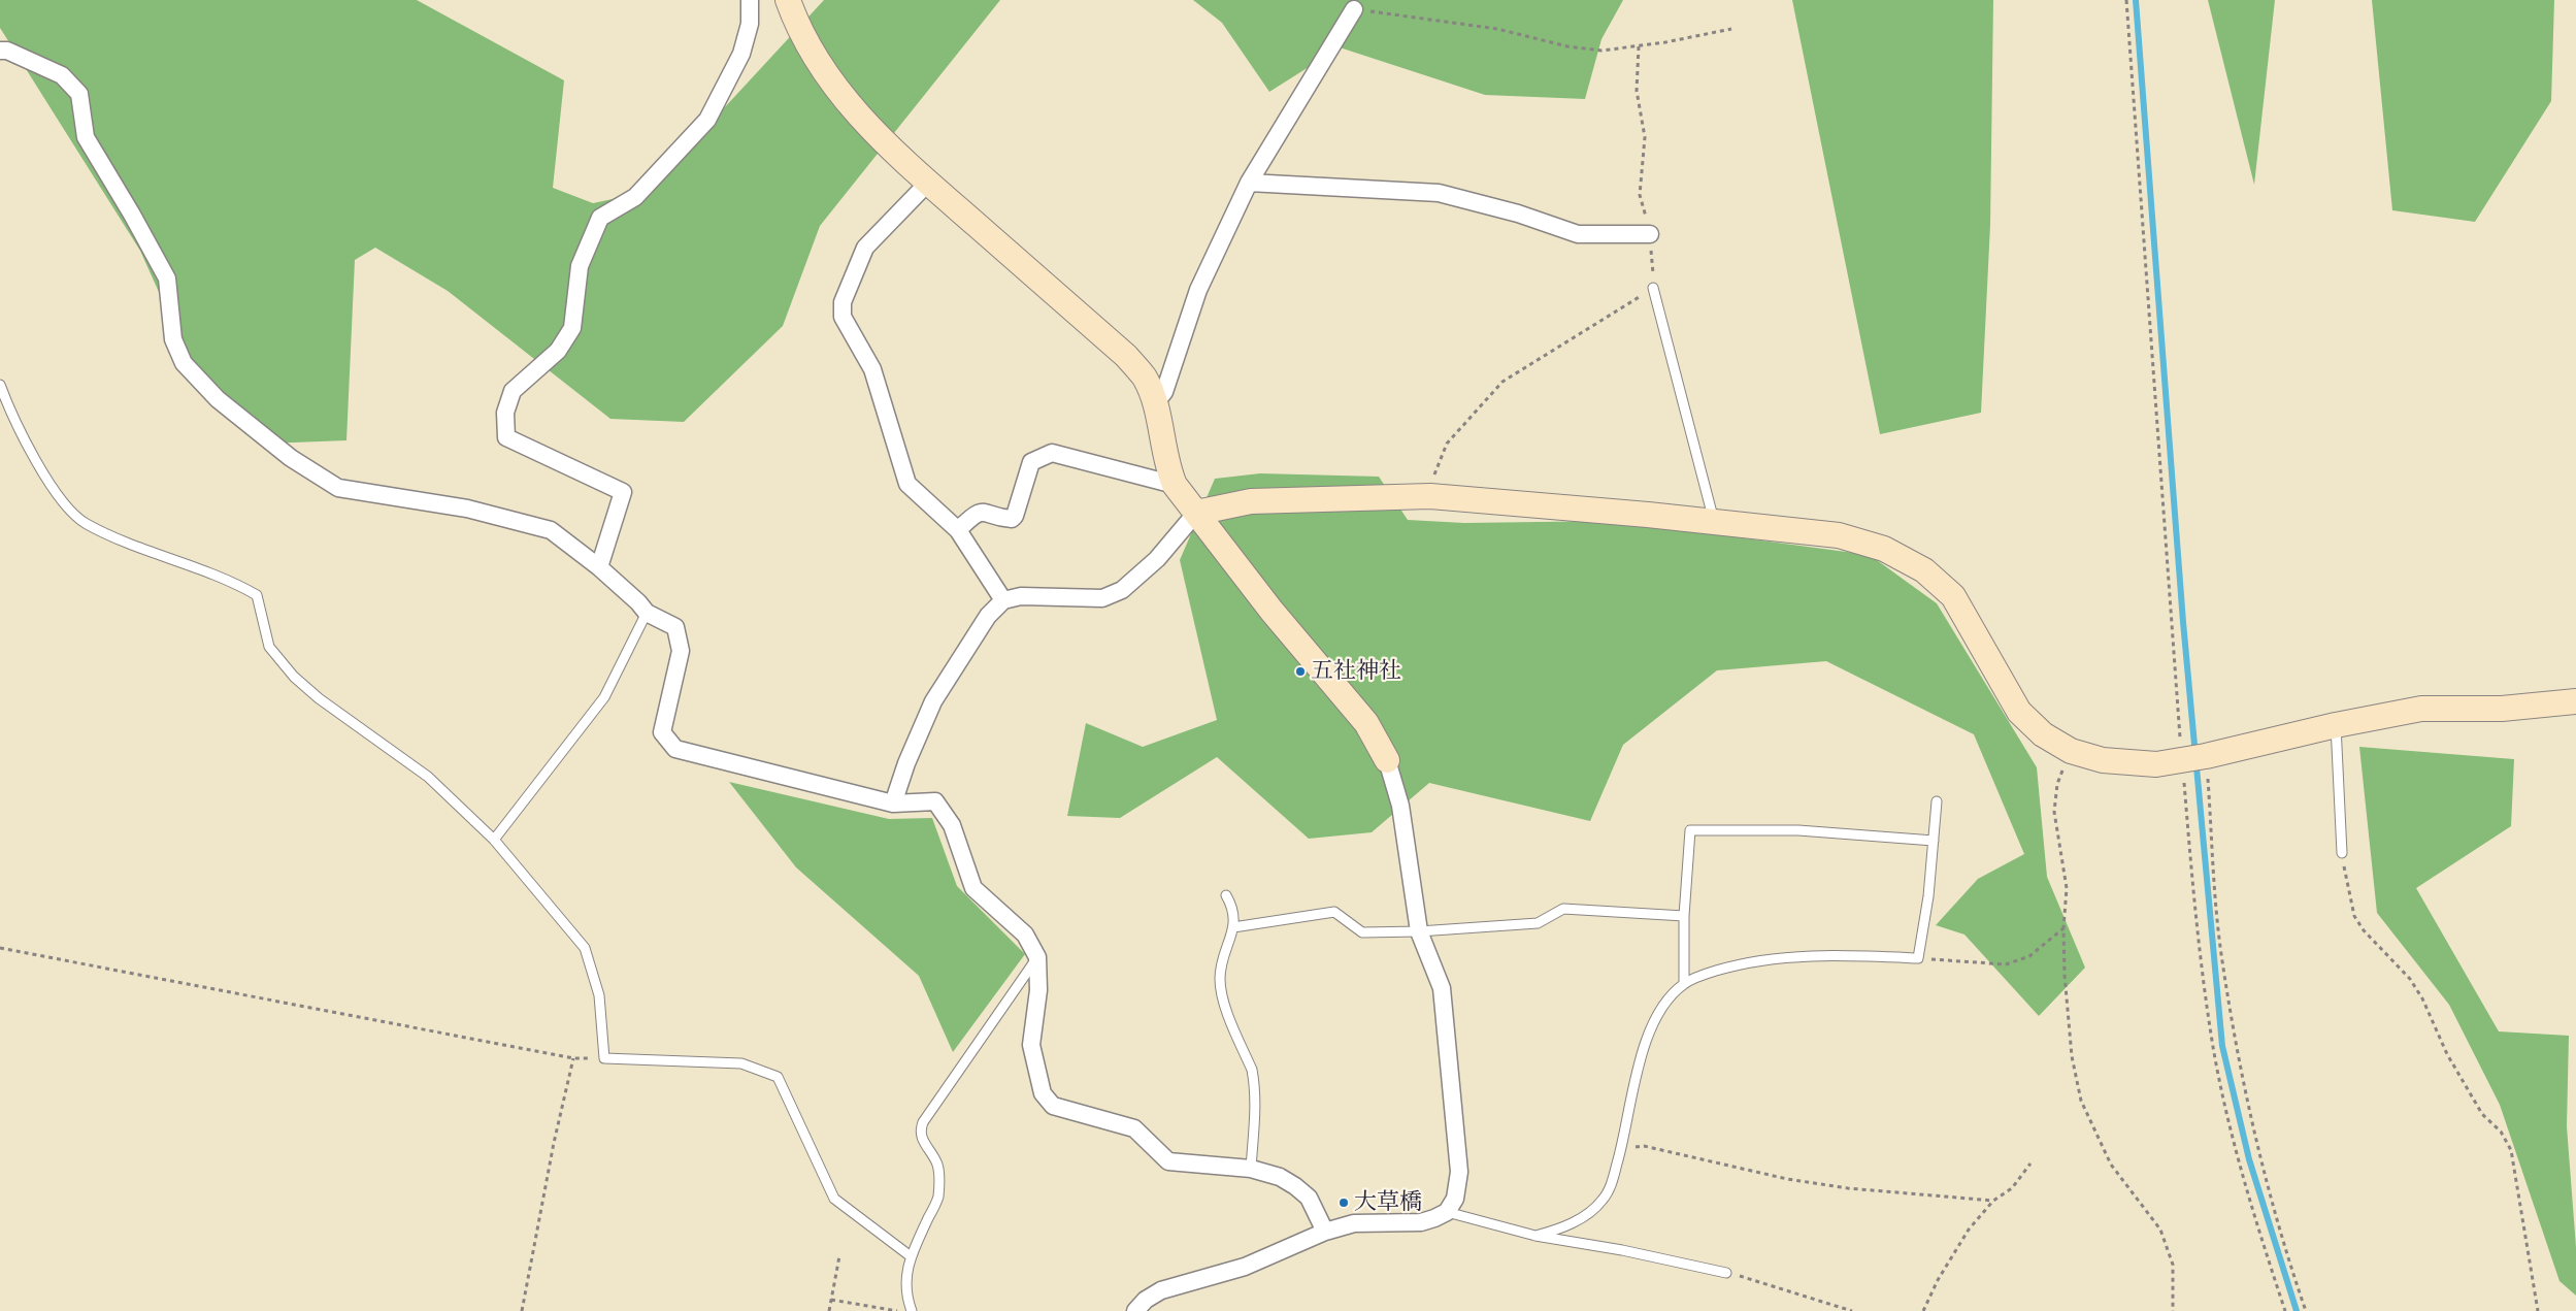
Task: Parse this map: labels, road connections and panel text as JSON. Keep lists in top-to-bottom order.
{
  "places": ["五社神社", "大草橋"]
}
